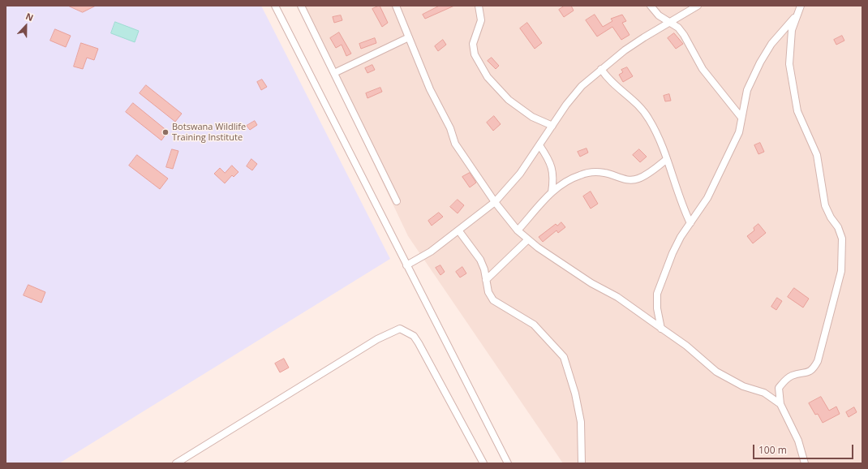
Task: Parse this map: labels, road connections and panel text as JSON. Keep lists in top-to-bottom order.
{
  "places": ["Botswana Wildlife Training Institute"],
  "scale_bar": "100 m",
  "north": "top"
}
